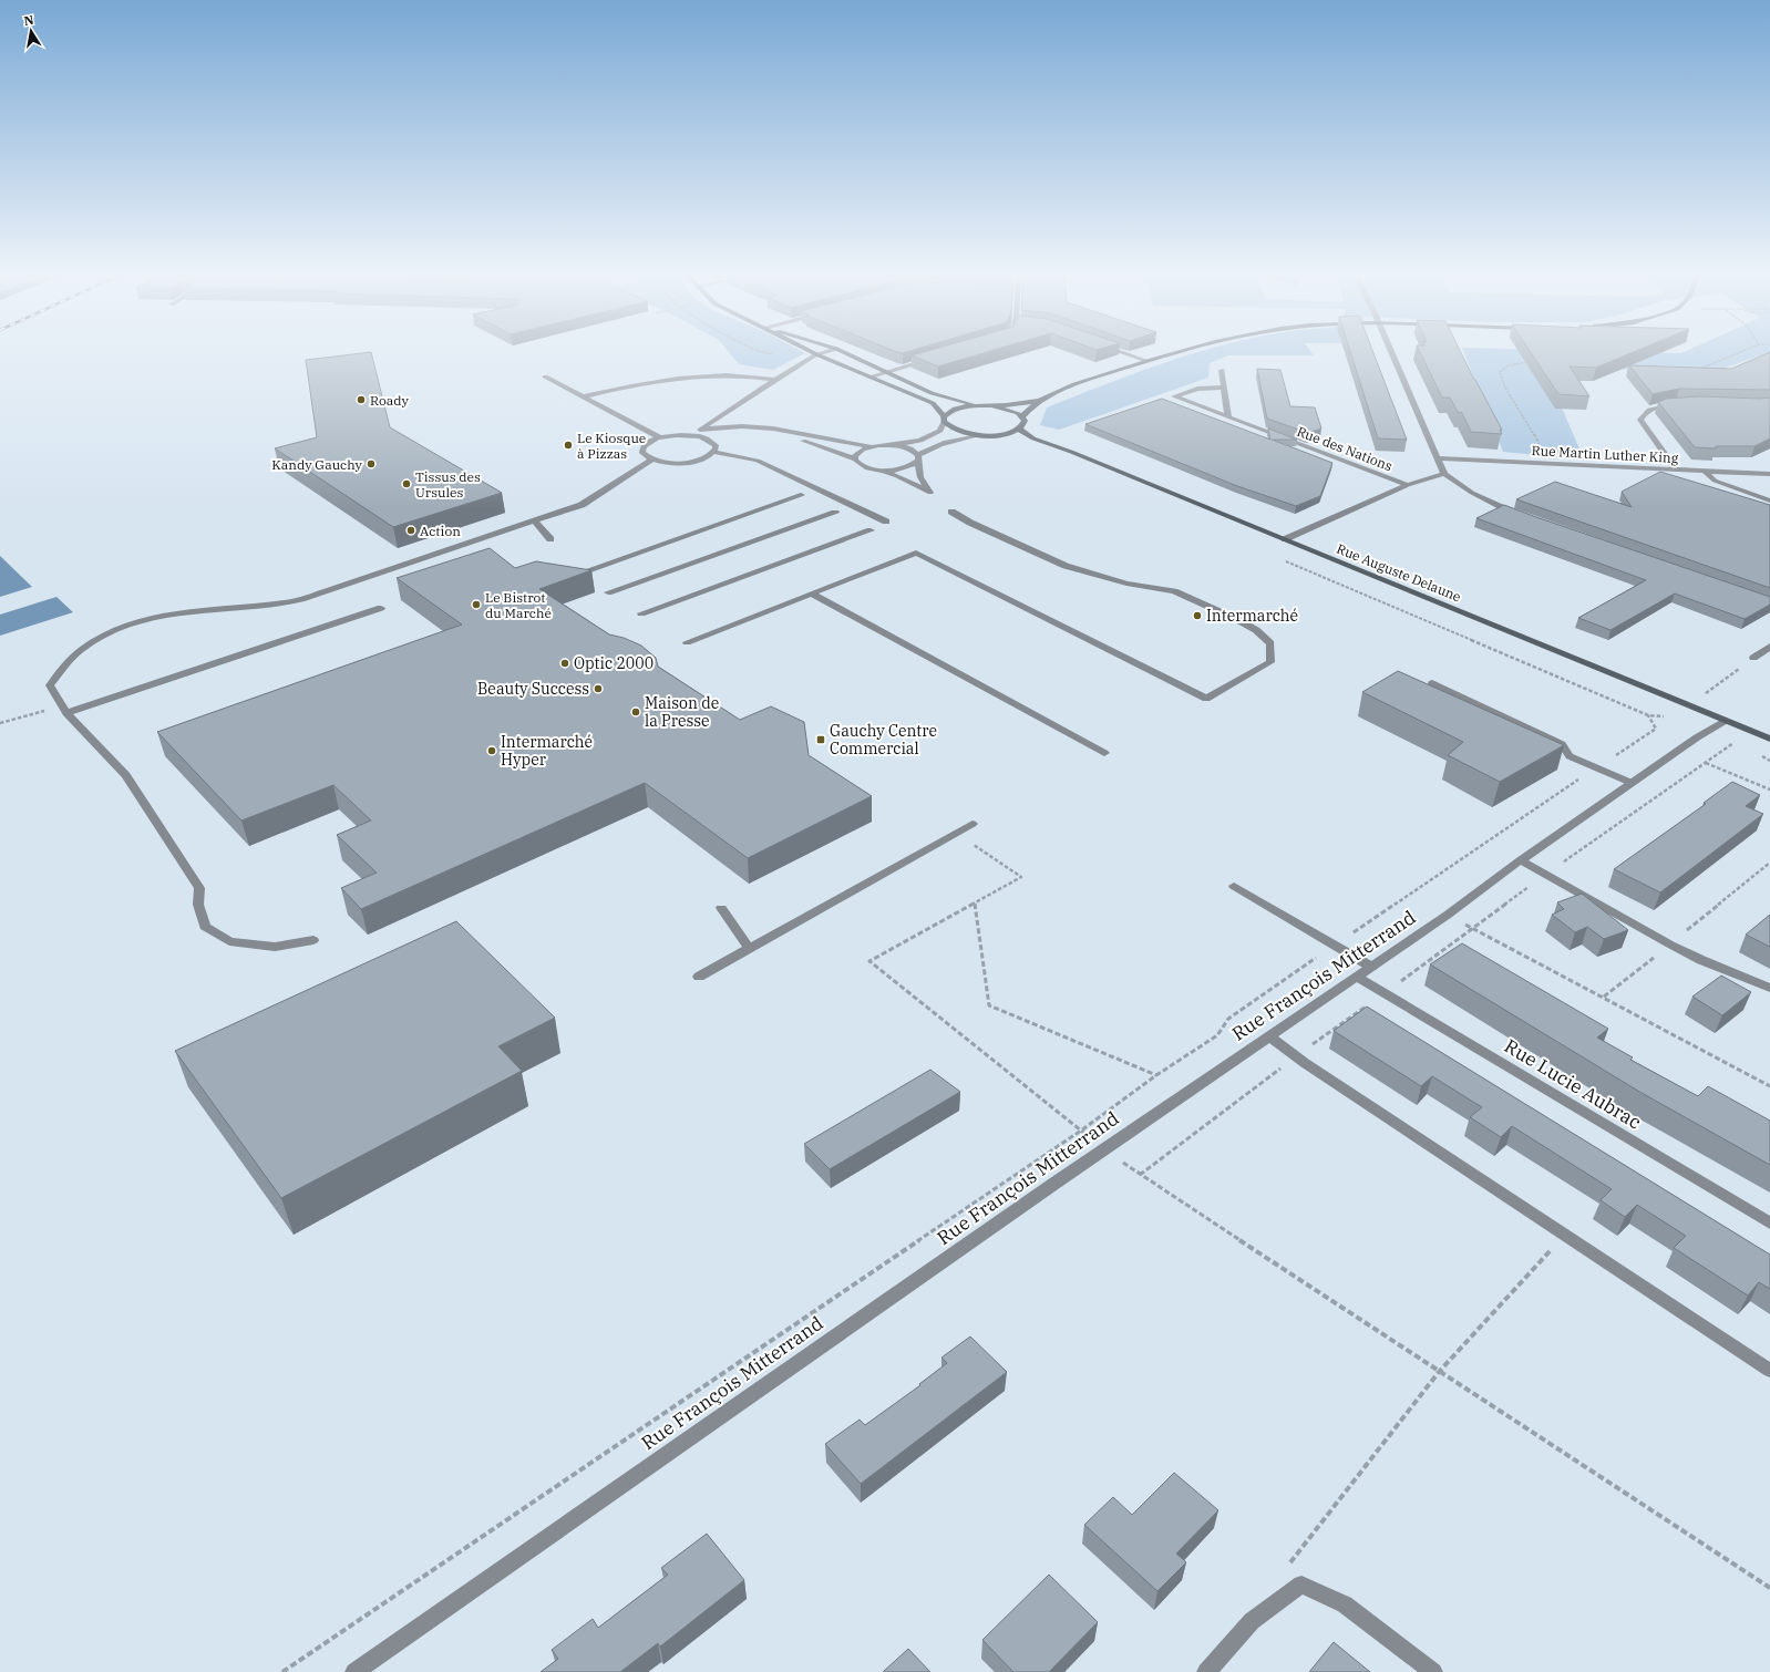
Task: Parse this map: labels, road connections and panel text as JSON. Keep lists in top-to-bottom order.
{
  "streets": {
    "street": [
      "Rue des Nations",
      "Rue Martin Luther King",
      "Rue Auguste Delaune",
      "Rue François Mitterrand",
      "Rue Lucie Aubrac"
    ]
  },
  "crossings": [
    ["Rue Auguste Delaune", "Rue François Mitterrand"],
    ["Rue François Mitterrand", "Rue Lucie Aubrac"]
  ],
  "places": {
    "other": [
      "Roady",
      "Le Kiosque à Pizzas",
      "Kandy Gauchy",
      "Tissus des Ursules",
      "Action",
      "Le Bistrot du Marché",
      "Intermarché",
      "Optic 2000",
      "Beauty Success",
      "Maison de la Presse",
      "Intermarché Hyper"
    ],
    "transit": ["Gauchy Centre Commercial"]
  },
  "north": "top"
}
